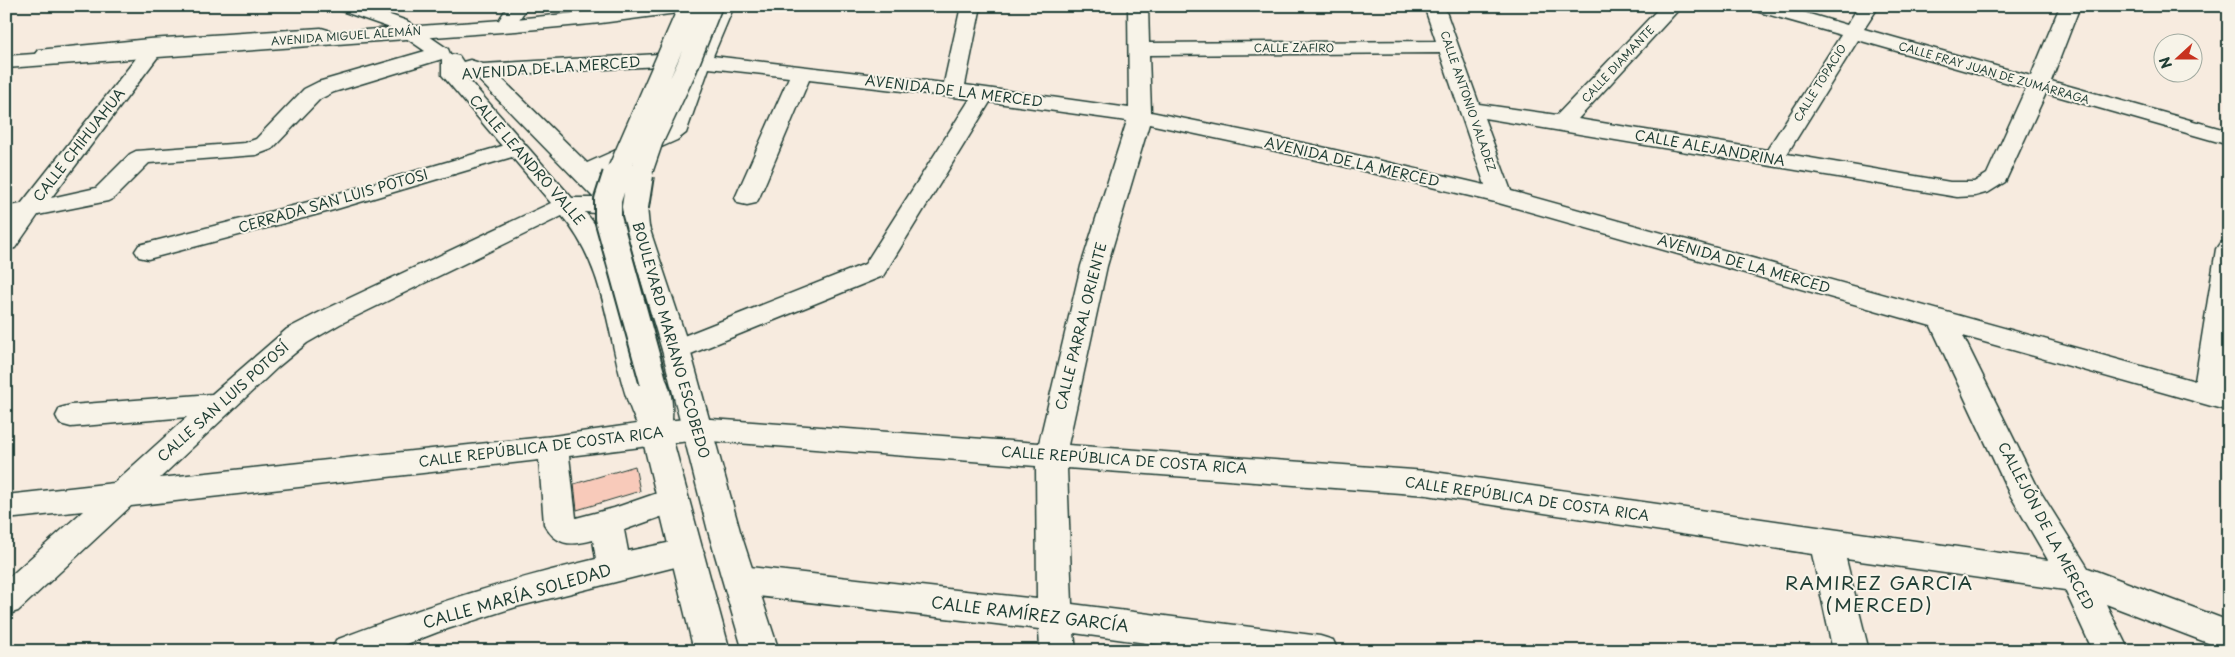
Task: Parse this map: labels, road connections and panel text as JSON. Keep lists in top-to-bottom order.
{
  "streets": {
    "street": [
      "AVENIDA MIGUEL ALEMÁN",
      "CALLE ZAFIRO",
      "CALLE DIAMANTE",
      "AVENIDA DE LA MERCED",
      "CALLE FRAY JUAN DE ZUMÁRRAGA",
      "CALLE TOPACIO",
      "CALLE ANTONIO VALADEZ",
      "CALLE CHIHUAHUA",
      "CALLE ALEJANDRINA",
      "CALLE LEANDRO VALLE",
      "CERRADA SAN LUIS POTOSI",
      "CALLE PARRAL ORIENTE",
      "BOULEVARD MARIANO ESCOBEDO",
      "CALLE SAN LUIS POTOSÍ",
      "CALLE REPÚBLICA DE COSTA RICA",
      "CALLEJÓN DE LA MERCED",
      "CALLE MARÍA SOLEDAD",
      "CALLE RAMÍREZ GARCÍA"
    ]
  },
  "crossings": [
    ["AVENIDA MIGUEL ALEMÁN", "CALLE CHIHUAHUA"],
    ["AVENIDA MIGUEL ALEMÁN", "CALLE LEANDRO VALLE"],
    ["CALLE ZAFIRO", "CALLE ANTONIO VALADEZ"],
    ["CALLE ZAFIRO", "CALLE PARRAL ORIENTE"],
    ["CALLE DIAMANTE", "CALLE ALEJANDRINA"],
    ["AVENIDA DE LA MERCED", "CALLE ANTONIO VALADEZ"],
    ["AVENIDA DE LA MERCED", "CALLE LEANDRO VALLE"],
    ["AVENIDA DE LA MERCED", "CALLE PARRAL ORIENTE"],
    ["AVENIDA DE LA MERCED", "CALLEJÓN DE LA MERCED"],
    ["CALLE FRAY JUAN DE ZUMÁRRAGA", "CALLE TOPACIO"],
    ["CALLE FRAY JUAN DE ZUMÁRRAGA", "CALLE ALEJANDRINA"],
    ["CALLE TOPACIO", "CALLE ALEJANDRINA"],
    ["CALLE ANTONIO VALADEZ", "CALLE ALEJANDRINA"],
    ["CALLE LEANDRO VALLE", "CERRADA SAN LUIS POTOSI"],
    ["CALLE LEANDRO VALLE", "BOULEVARD MARIANO ESCOBEDO"],
    ["CALLE LEANDRO VALLE", "CALLE SAN LUIS POTOSÍ"],
    ["CALLE LEANDRO VALLE", "CALLE REPÚBLICA DE COSTA RICA"],
    ["CALLE PARRAL ORIENTE", "CALLE REPÚBLICA DE COSTA RICA"],
    ["CALLE PARRAL ORIENTE", "CALLE RAMÍREZ GARCÍA"],
    ["BOULEVARD MARIANO ESCOBEDO", "CALLE SAN LUIS POTOSÍ"],
    ["BOULEVARD MARIANO ESCOBEDO", "CALLE REPÚBLICA DE COSTA RICA"],
    ["BOULEVARD MARIANO ESCOBEDO", "CALLE MARÍA SOLEDAD"],
    ["BOULEVARD MARIANO ESCOBEDO", "CALLE RAMÍREZ GARCÍA"],
    ["CALLE SAN LUIS POTOSÍ", "CALLE REPÚBLICA DE COSTA RICA"],
    ["CALLE REPÚBLICA DE COSTA RICA", "CALLEJÓN DE LA MERCED"]
  ],
  "districts": ["RAMIREZ GARCIA (MERCED)"],
  "north": "left"
}
